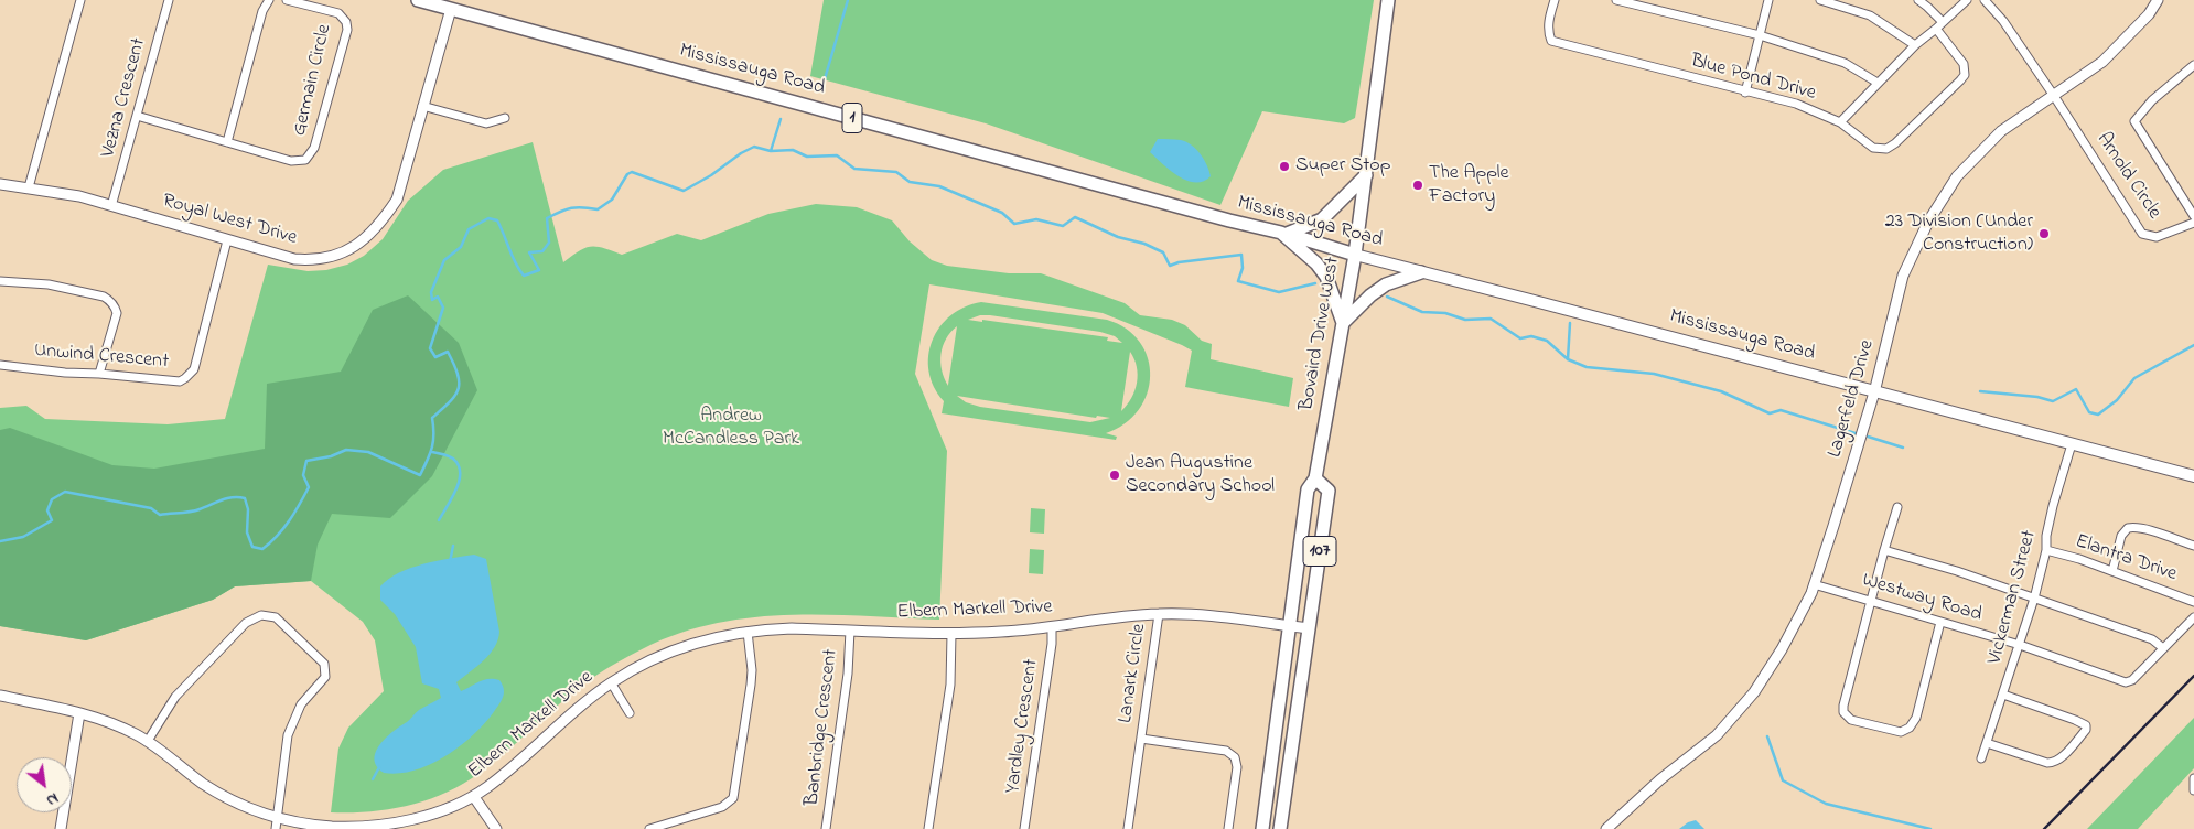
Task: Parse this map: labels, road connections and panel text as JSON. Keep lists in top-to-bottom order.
{
  "streets": {
    "main road": [
      "Mississauga Road",
      "1",
      "Bovaird Drive West",
      "107"
    ],
    "street": [
      "Blue Pond Drive",
      "Germain Circle",
      "Vezna Crescent",
      "Arnold Circle",
      "Royal West Drive",
      "Unwind Crescent",
      "Lagerfeld Drive",
      "Elantra Drive",
      "Vickerman Street",
      "Westway Road",
      "Elbern Markell Drive",
      "Lanark Circle",
      "Yardley Crescent",
      "Banbridge Crescent"
    ]
  },
  "crossings": [
    ["Mississauga Road", "Royal West Drive"],
    ["Mississauga Road", "Bovaird Drive West"],
    ["Mississauga Road", "Lagerfeld Drive"],
    ["Mississauga Road", "Vickerman Street"],
    ["Germain Circle", "Vezna Crescent"],
    ["Vezna Crescent", "Royal West Drive"],
    ["Arnold Circle", "Lagerfeld Drive"],
    ["Royal West Drive", "Unwind Crescent"],
    ["Bovaird Drive West", "107"],
    ["Bovaird Drive West", "Elbern Markell Drive"],
    ["Lagerfeld Drive", "Westway Road"],
    ["107", "Elbern Markell Drive"],
    ["Elantra Drive", "Vickerman Street"],
    ["Vickerman Street", "Westway Road"],
    ["Elbern Markell Drive", "Lanark Circle"],
    ["Elbern Markell Drive", "Yardley Crescent"],
    ["Elbern Markell Drive", "Banbridge Crescent"]
  ],
  "parks": ["Andrew McCandless Park"],
  "places": [
    "Super Stop",
    "The Apple Factory",
    "23 Division (Under Construction)",
    "Jean Augustine Secondary School"
  ],
  "north": "bottom right"
}
